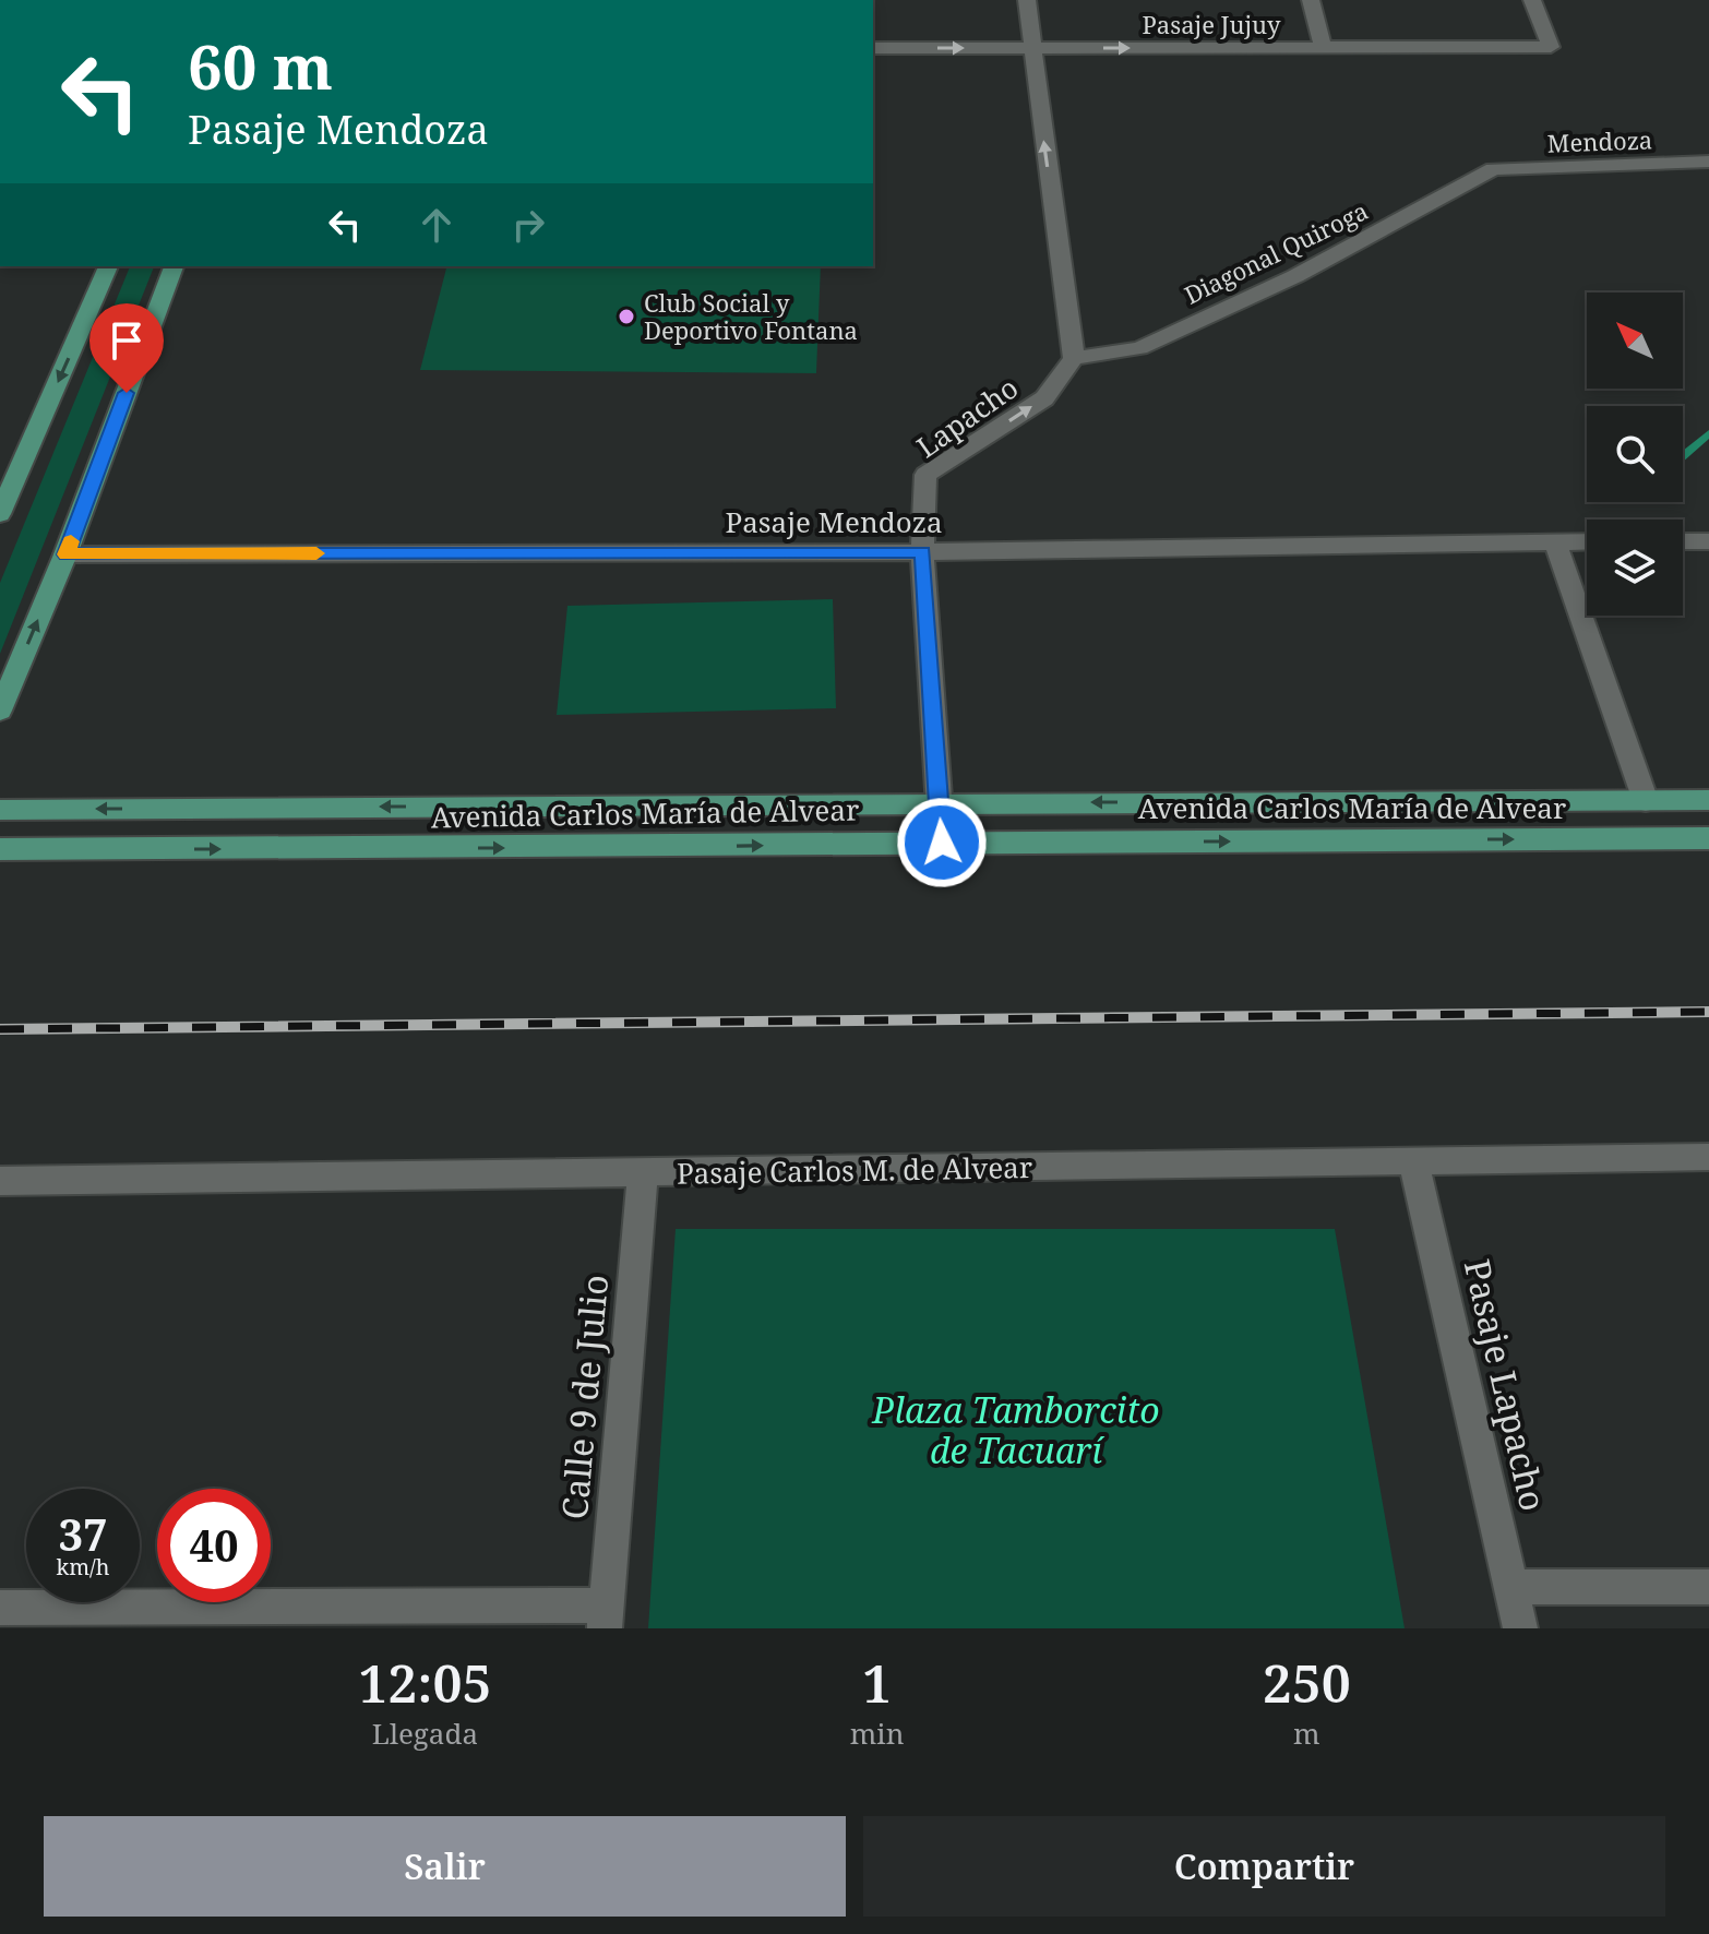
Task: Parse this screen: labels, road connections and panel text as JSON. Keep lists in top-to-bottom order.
{
  "streets": {
    "main road": ["Avenida Carlos María de Alvear"],
    "street": [
      "Pasaje Jujuy",
      "Mendoza",
      "Diagonal Quiroga",
      "Lapacho",
      "Pasaje Mendoza",
      "Pasaje Carlos M. de Alvear",
      "Pasaje Lapacho",
      "Calle 9 de Julio"
    ]
  },
  "crossings": [
    ["Mendoza", "Diagonal Quiroga"],
    ["Diagonal Quiroga", "Lapacho"],
    ["Lapacho", "Pasaje Mendoza"],
    ["Lapacho", "Avenida Carlos María de Alvear"],
    ["Pasaje Carlos M. de Alvear", "Pasaje Lapacho"],
    ["Pasaje Carlos M. de Alvear", "Calle 9 de Julio"]
  ],
  "one_way": ["Pasaje Jujuy", "Lapacho"],
  "parks": ["Plaza Tamborcito de Tacuarí"],
  "places": ["Club Social y Deportivo Fontana"],
  "north": "top left",
  "page": {
    "turn": ["60 m", "Pasaje Mendoza"],
    "speed": "37 km/h",
    "limit": "40",
    "eta": [
      "12:05",
      "Llegada",
      "1",
      "min",
      "250",
      "m"
    ],
    "buttons": ["Salir", "Compartir"]
  }
}
